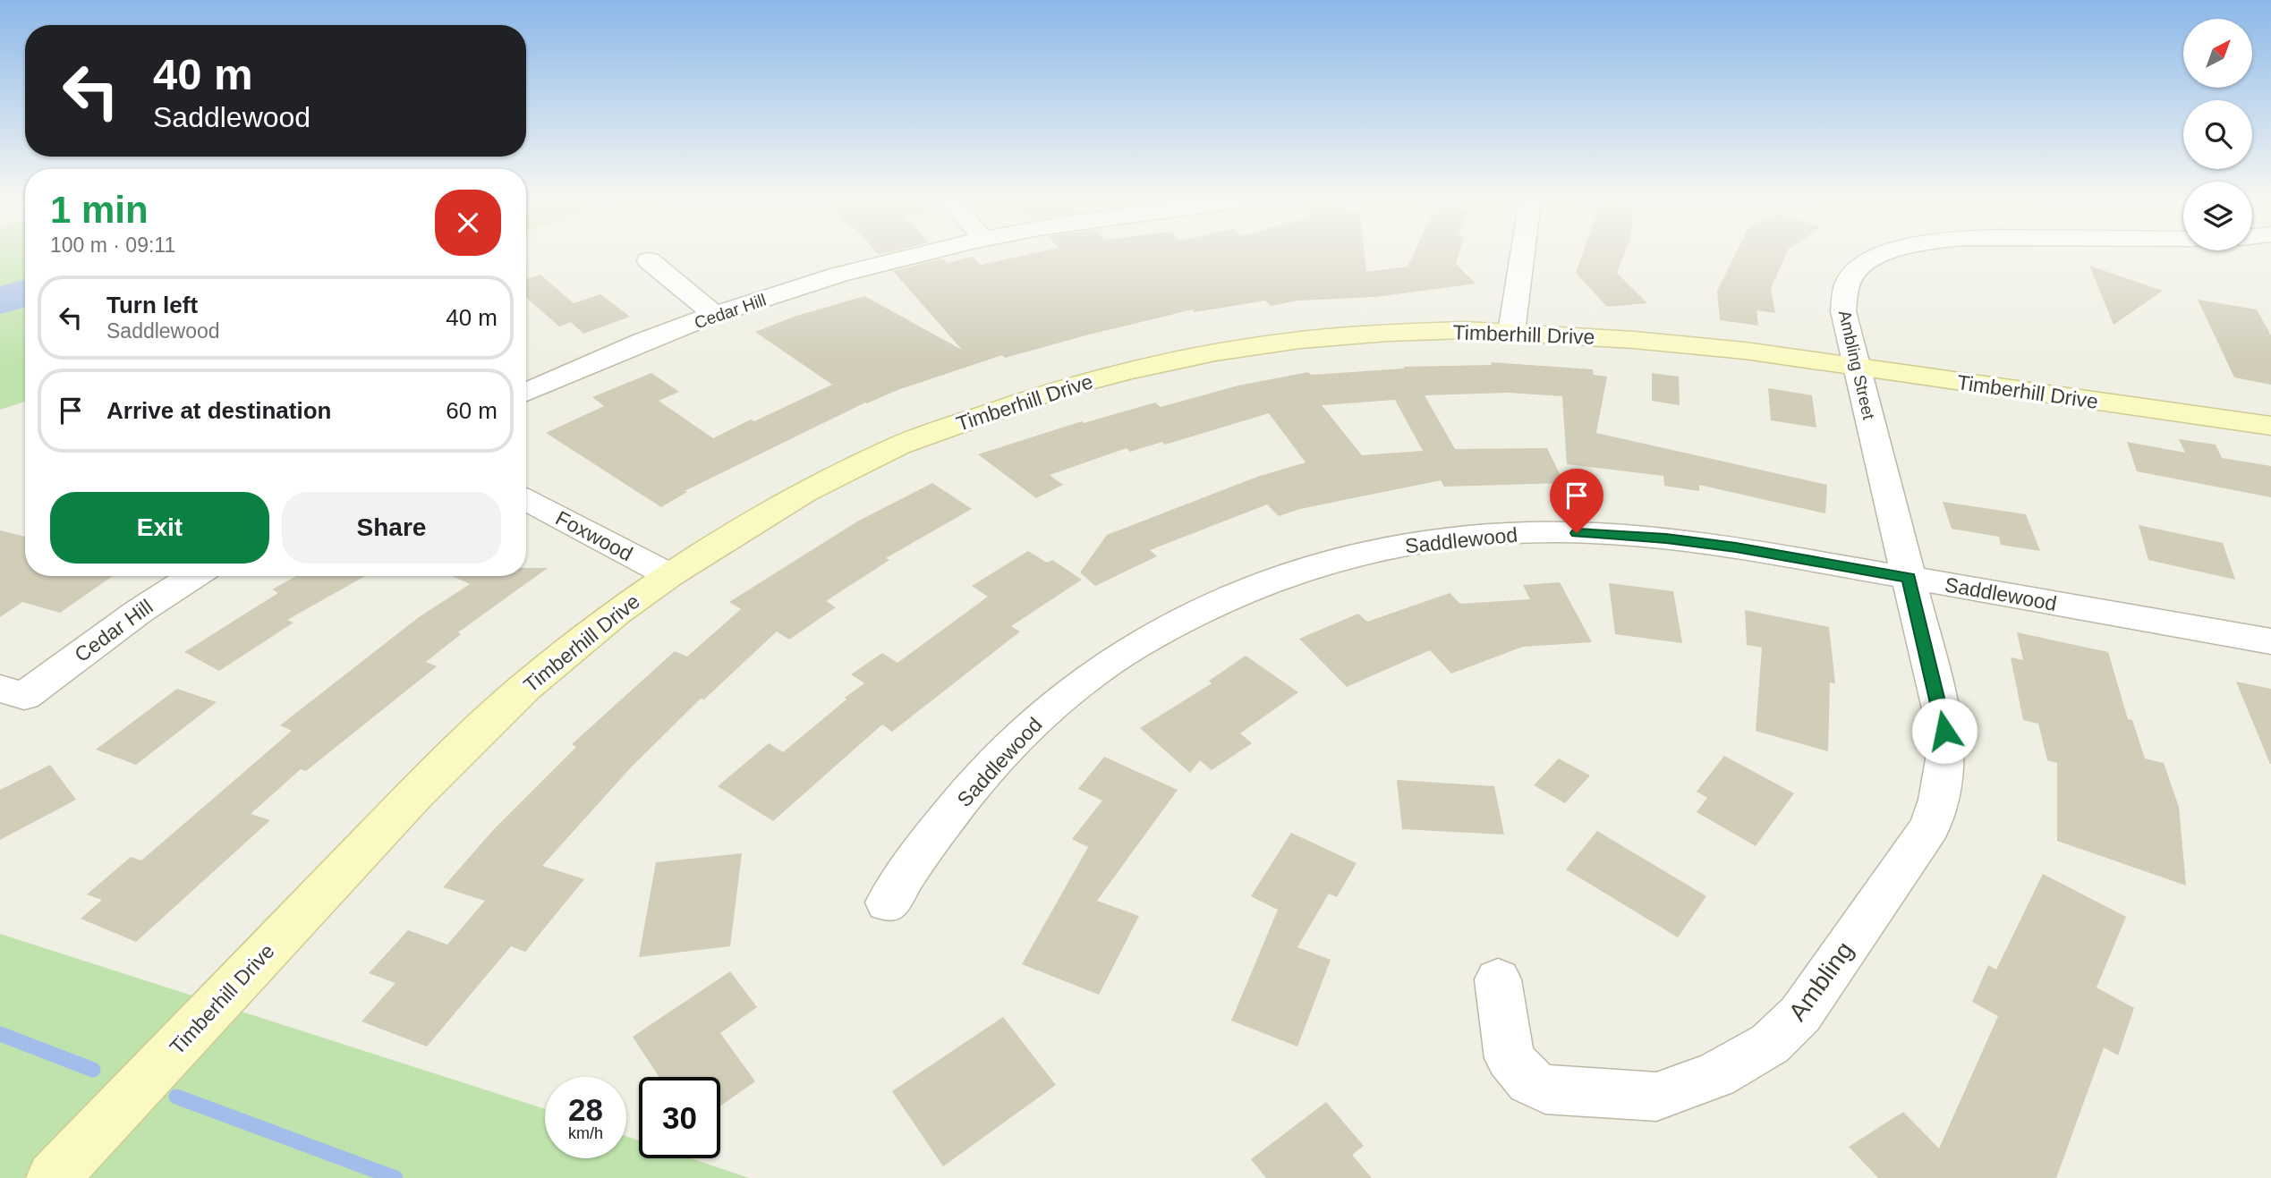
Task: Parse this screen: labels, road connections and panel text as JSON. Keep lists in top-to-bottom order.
{
  "streets": {
    "street": [
      "Cedar Hill",
      "Timberhill Drive",
      "Ambling Street",
      "Foxwood",
      "Saddlewood",
      "Ambling"
    ]
  },
  "crossings": [
    ["Timberhill Drive", "Ambling Street"],
    ["Timberhill Drive", "Foxwood"],
    ["Ambling Street", "Saddlewood"],
    ["Ambling Street", "Ambling"],
    ["Saddlewood", "Ambling"]
  ],
  "north": "top right",
  "page": {
    "turn": ["40 m", "Saddlewood"],
    "heading": ["1 min", "100 m · 09:11"],
    "list": [
      {
        "name": "Turn left",
        "note": "Saddlewood",
        "value": "40 m"
      },
      {
        "name": "Arrive at destination",
        "value": "60 m"
      }
    ],
    "buttons": ["Exit", "Share"],
    "speed": "28 km/h",
    "limit": "30"
  }
}
